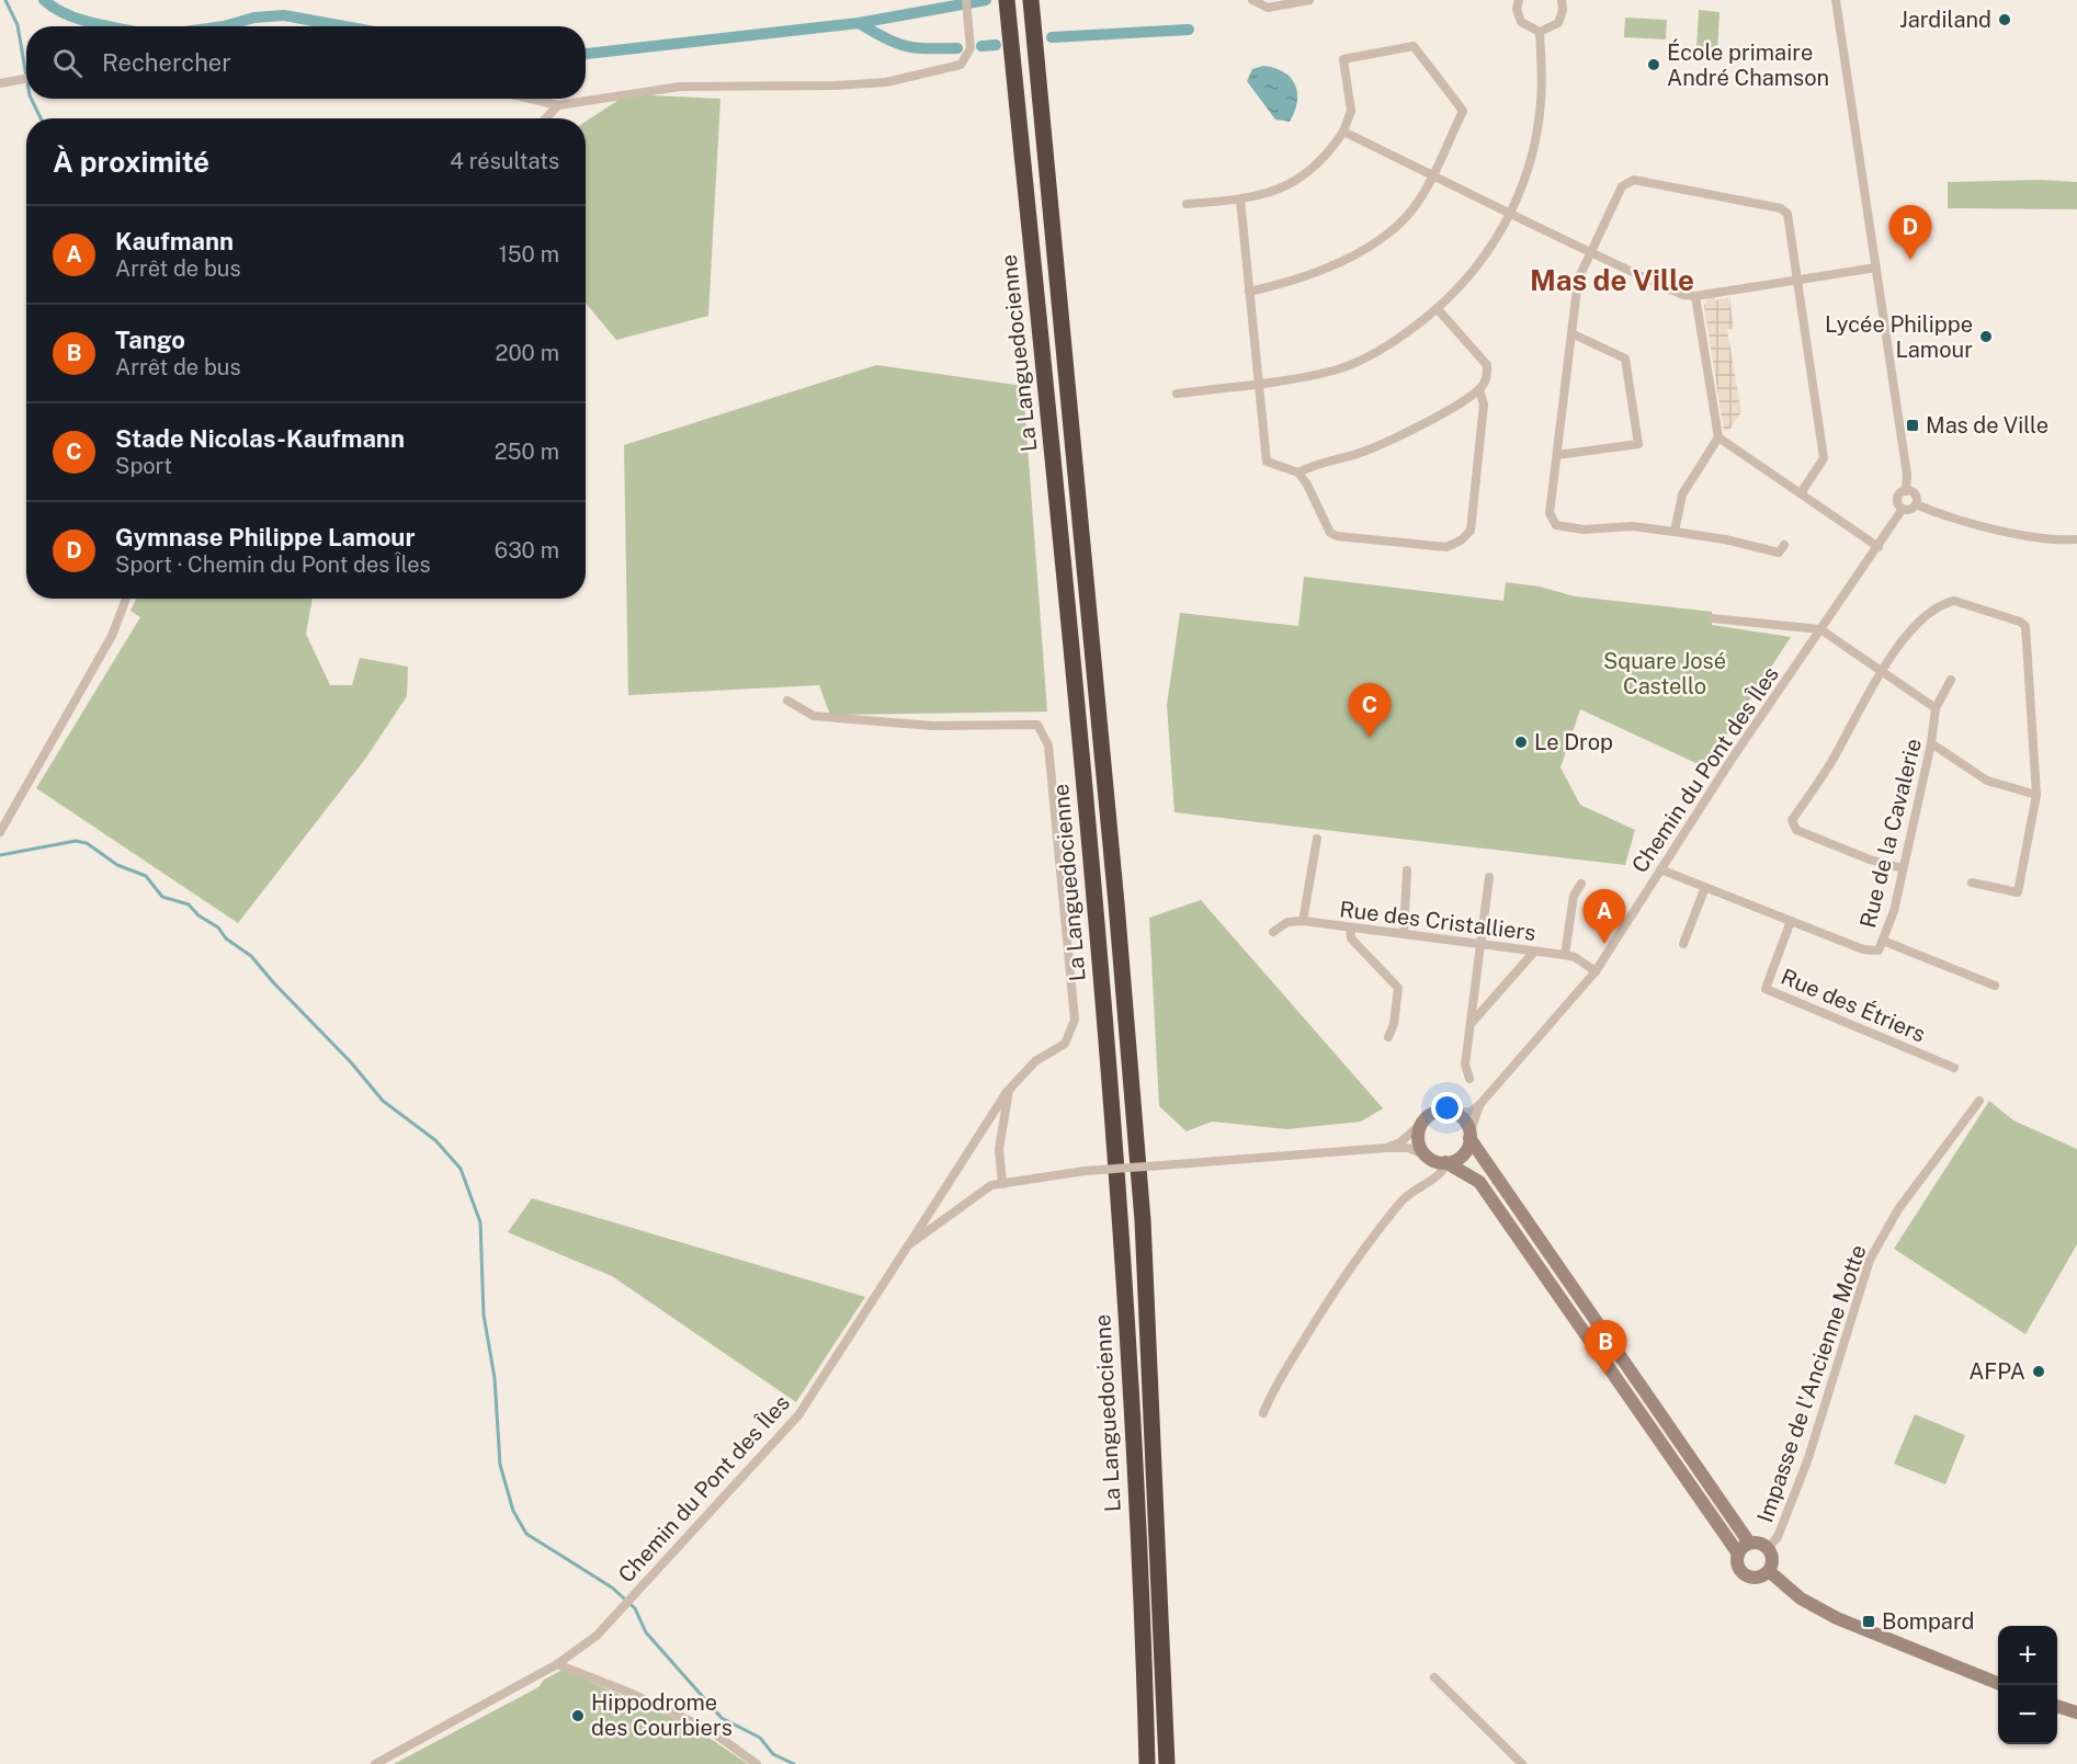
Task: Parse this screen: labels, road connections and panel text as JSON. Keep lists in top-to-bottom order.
{
  "streets": {
    "highway": ["La Languedocienne"],
    "street": [
      "Chemin du Pont des Îles",
      "Rue de la Cavalerie",
      "Rue des Cristalliers",
      "Rue des Étriers",
      "Impasse de l'Ancienne Motte"
    ]
  },
  "crossings": [
    ["Chemin du Pont des Îles", "Rue de la Cavalerie"],
    ["Chemin du Pont des Îles", "Rue des Cristalliers"],
    ["Rue de la Cavalerie", "Rue des Étriers"]
  ],
  "districts": ["Mas de Ville"],
  "parks": ["Square José Castello"],
  "places": {
    "other": [
      "Jardiland",
      "École primaire André Chamson",
      "Lycée Philippe Lamour",
      "Le Drop",
      "AFPA",
      "Hippodrome des Courbiers"
    ],
    "transit": ["Mas de Ville", "Bompard"]
  },
  "page": {
    "search": "Rechercher",
    "heading": ["À proximité", "4 résultats"],
    "list": [
      {
        "mark": "A",
        "name": "Kaufmann",
        "note": "Arrêt de bus",
        "value": "150 m"
      },
      {
        "mark": "B",
        "name": "Tango",
        "note": "Arrêt de bus",
        "value": "200 m"
      },
      {
        "mark": "C",
        "name": "Stade Nicolas-Kaufmann",
        "note": "Sport",
        "value": "250 m"
      },
      {
        "mark": "D",
        "name": "Gymnase Philippe Lamour",
        "note": "Sport · Chemin du Pont des Îles",
        "value": "630 m"
      }
    ],
    "pins": [
      "D",
      "C",
      "A",
      "B"
    ],
    "map_buttons": ["+", "−"]
  }
}
